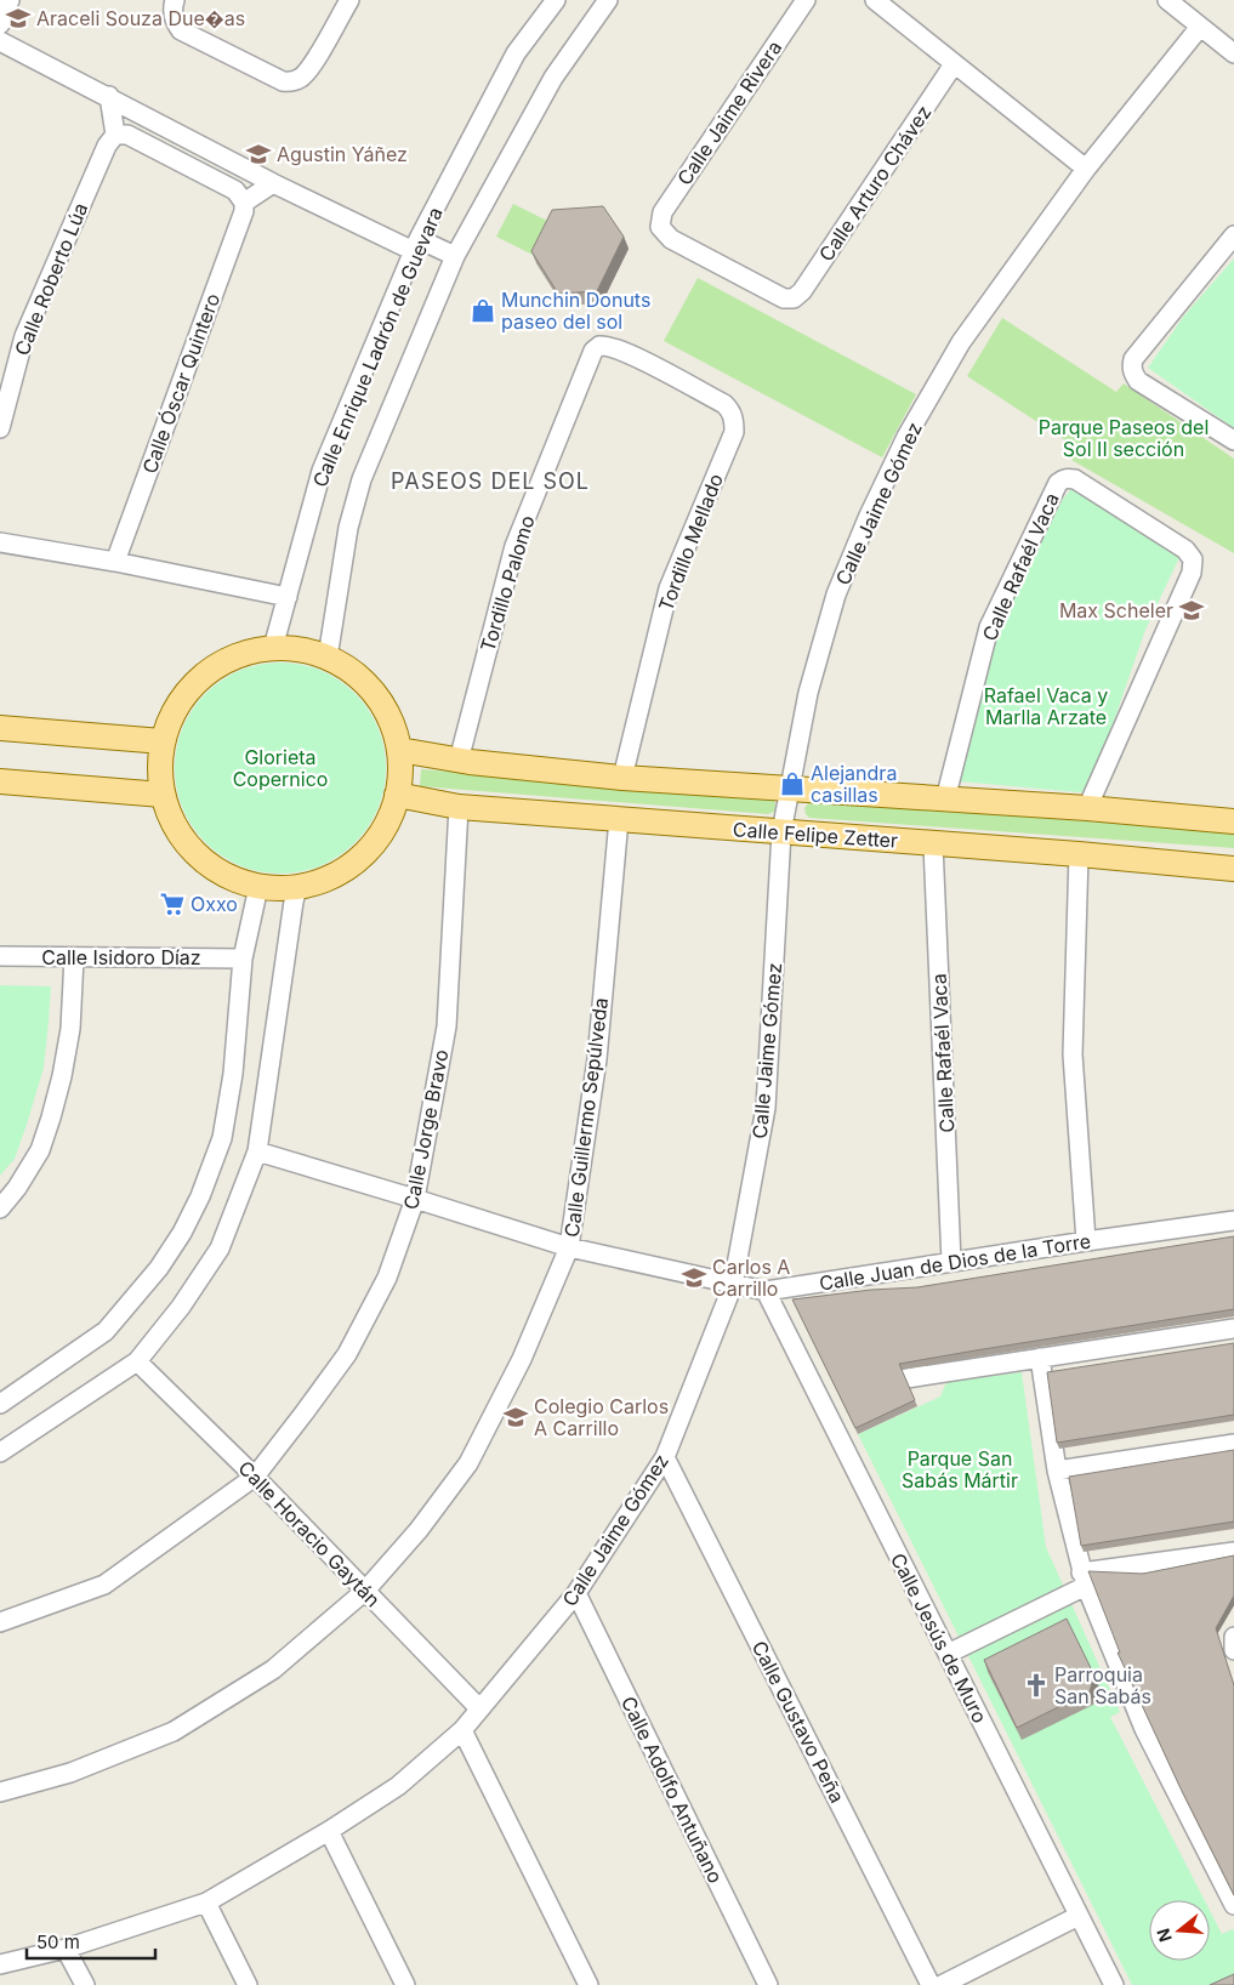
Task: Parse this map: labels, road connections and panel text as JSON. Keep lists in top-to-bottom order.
{
  "streets": {
    "main road": ["Calle Felipe Zetter"],
    "street": [
      "Calle Jaime Rivera",
      "Calle Arturo Chávez",
      "Calle Roberto Lúa",
      "Calle Enrique Ladrón de Guevara",
      "Calle Óscar Quintero",
      "Calle Jaime Gómez",
      "Tordillo Mellado",
      "Calle Rafaél Vaca",
      "Tordillo Palomo",
      "Calle Isidoro Díaz",
      "Calle Guillermo Sepúlveda",
      "Calle Jorge Bravo",
      "Calle Juan de Dios de la Torre",
      "Calle Horacio Gaytán",
      "Calle Jesús de Muro",
      "Calle Gustavo Peña",
      "Calle Adolfo Antuñano"
    ]
  },
  "crossings": [
    ["Calle Jaime Rivera", "Calle Arturo Chávez"],
    ["Calle Jaime Gómez", "Calle Felipe Zetter"],
    ["Calle Jaime Gómez", "Calle Juan de Dios de la Torre"],
    ["Calle Jaime Gómez", "Calle Horacio Gaytán"],
    ["Calle Jaime Gómez", "Calle Gustavo Peña"],
    ["Calle Jaime Gómez", "Calle Adolfo Antuñano"],
    ["Tordillo Mellado", "Tordillo Palomo"],
    ["Calle Rafaél Vaca", "Calle Felipe Zetter"],
    ["Calle Rafaél Vaca", "Calle Juan de Dios de la Torre"],
    ["Calle Felipe Zetter", "Calle Guillermo Sepúlveda"],
    ["Calle Felipe Zetter", "Calle Jorge Bravo"],
    ["Calle Guillermo Sepúlveda", "Calle Juan de Dios de la Torre"],
    ["Calle Guillermo Sepúlveda", "Calle Horacio Gaytán"],
    ["Calle Jorge Bravo", "Calle Juan de Dios de la Torre"],
    ["Calle Jorge Bravo", "Calle Horacio Gaytán"],
    ["Calle Juan de Dios de la Torre", "Calle Jesús de Muro"]
  ],
  "districts": ["PASEOS DEL SOL"],
  "parks": [
    "Parque Paseos del Sol II sección",
    "Rafael Vaca y Marlla Arzate",
    "Glorieta Copernico",
    "Parque San Sabás Mártir"
  ],
  "places": {
    "school or university": [
      "Araceli Souza Due�as",
      "Agustin Yáñez",
      "Max Scheler",
      "Carlos A Carrillo",
      "Colegio Carlos A Carrillo"
    ],
    "shop": ["Munchin Donuts paseo del sol", "Alejandra casillas"],
    "supermarket": ["Oxxo"],
    "church": ["Parroquia San Sabás"]
  },
  "scale_bar": "50 m",
  "north": "left"
}
